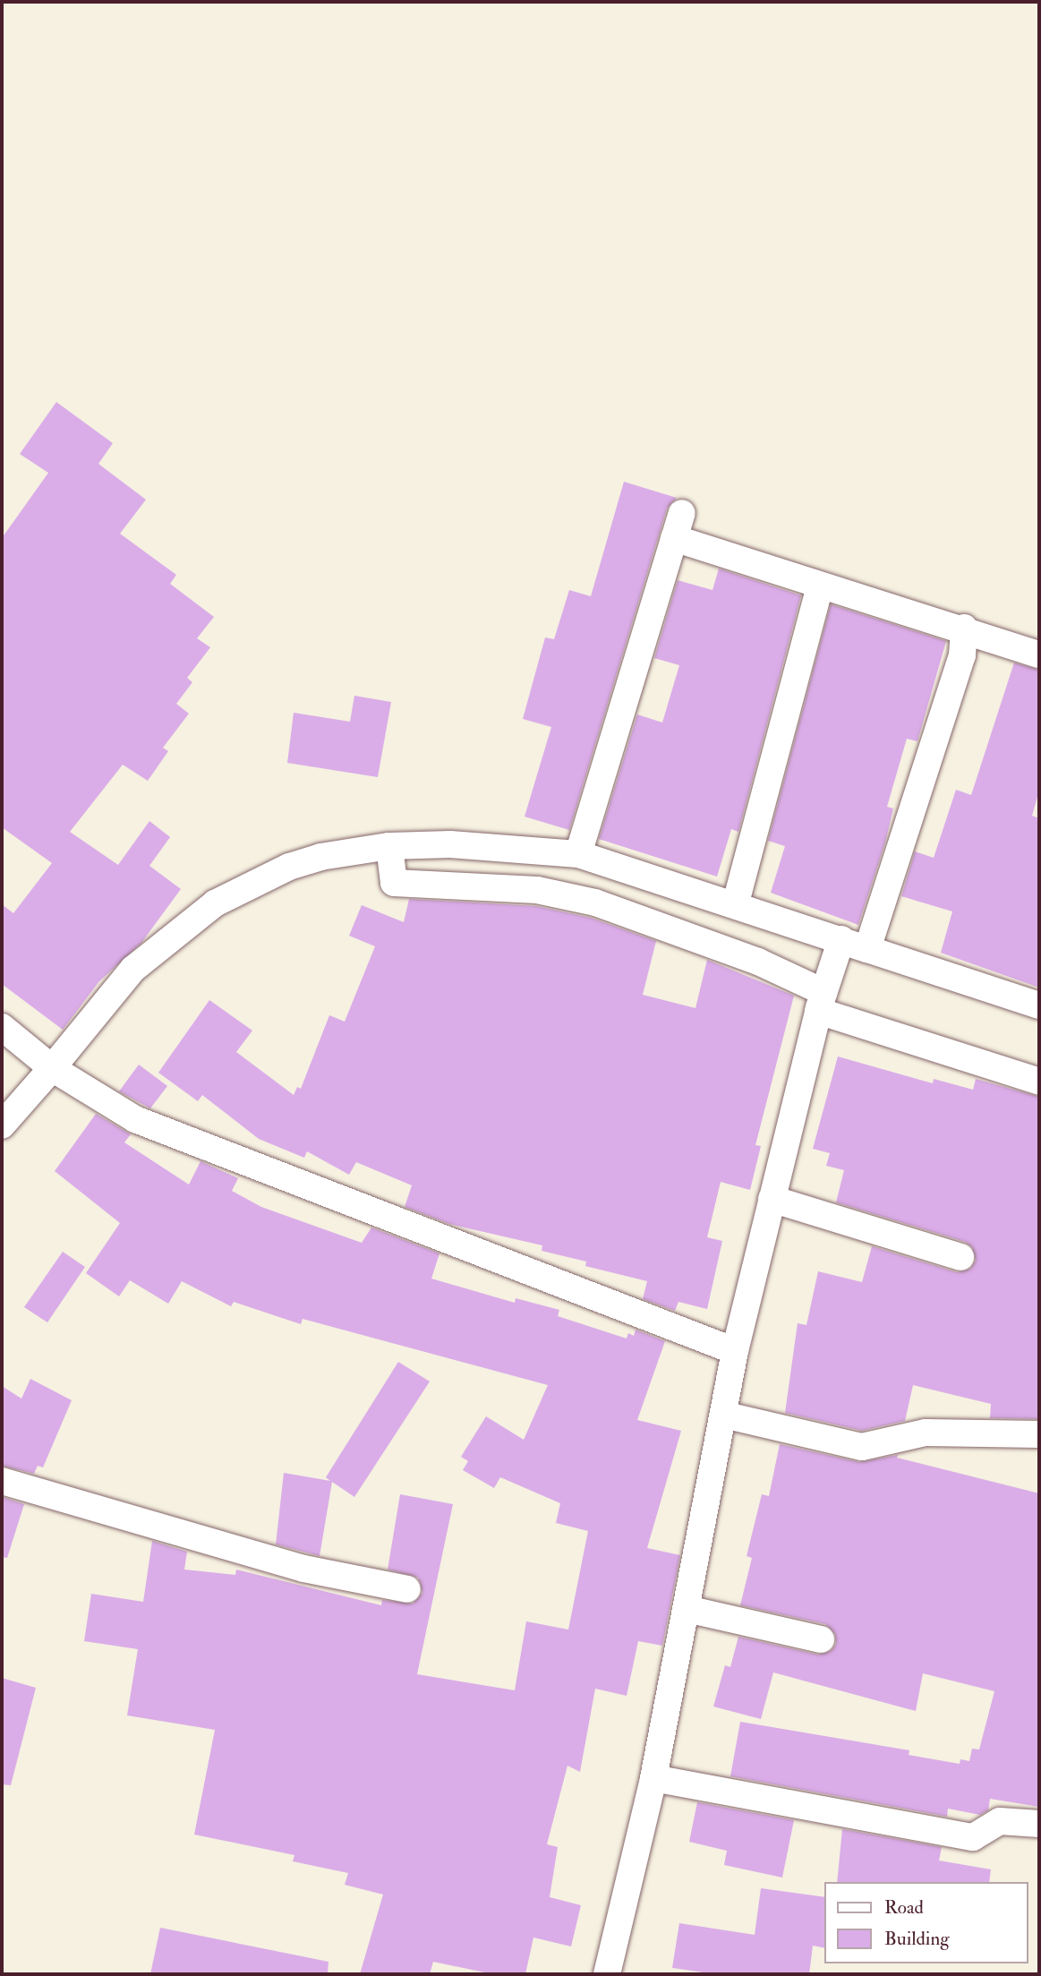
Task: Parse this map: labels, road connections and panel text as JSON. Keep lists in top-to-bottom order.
{
  "legend": ["Road", "Building"]
}
